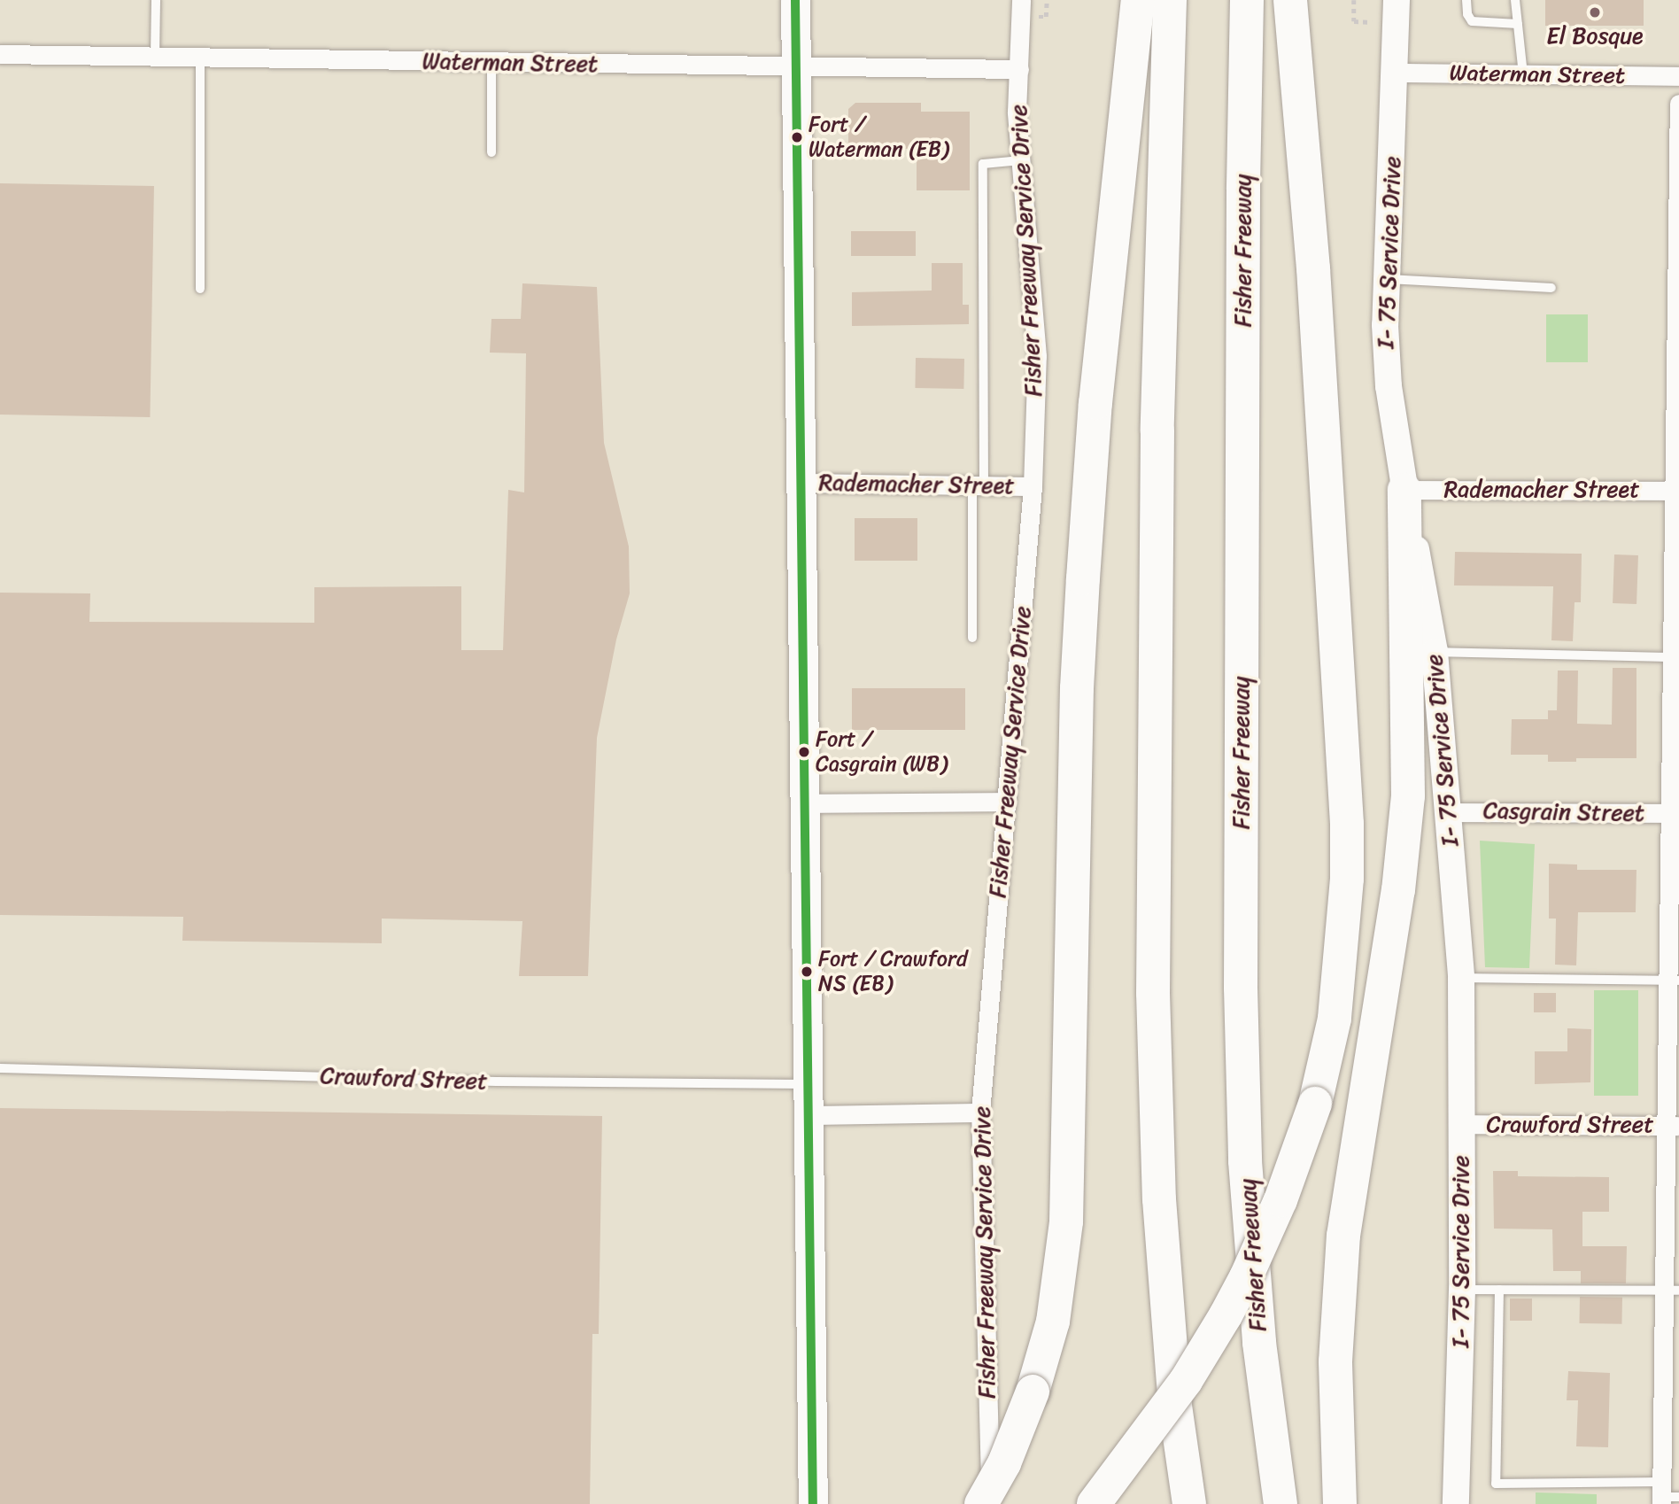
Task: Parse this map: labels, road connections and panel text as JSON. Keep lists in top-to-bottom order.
{
  "streets": {
    "highway": ["Fisher Freeway"],
    "main road": ["I- 75 Service Drive"],
    "street": [
      "Waterman Street",
      "Fisher Freeway Service Drive",
      "Rademacher Street",
      "Casgrain Street",
      "Crawford Street"
    ]
  },
  "crossings": [
    ["Waterman Street", "Fisher Freeway Service Drive"],
    ["Waterman Street", "I- 75 Service Drive"],
    ["Fisher Freeway Service Drive", "Rademacher Street"],
    ["I- 75 Service Drive", "Rademacher Street"],
    ["I- 75 Service Drive", "Casgrain Street"],
    ["I- 75 Service Drive", "Crawford Street"]
  ],
  "places": [
    "El Bosque",
    "Fort / Waterman (EB)",
    "Fort / Casgrain (WB)",
    "Fort / Crawford NS (EB)"
  ]
}
